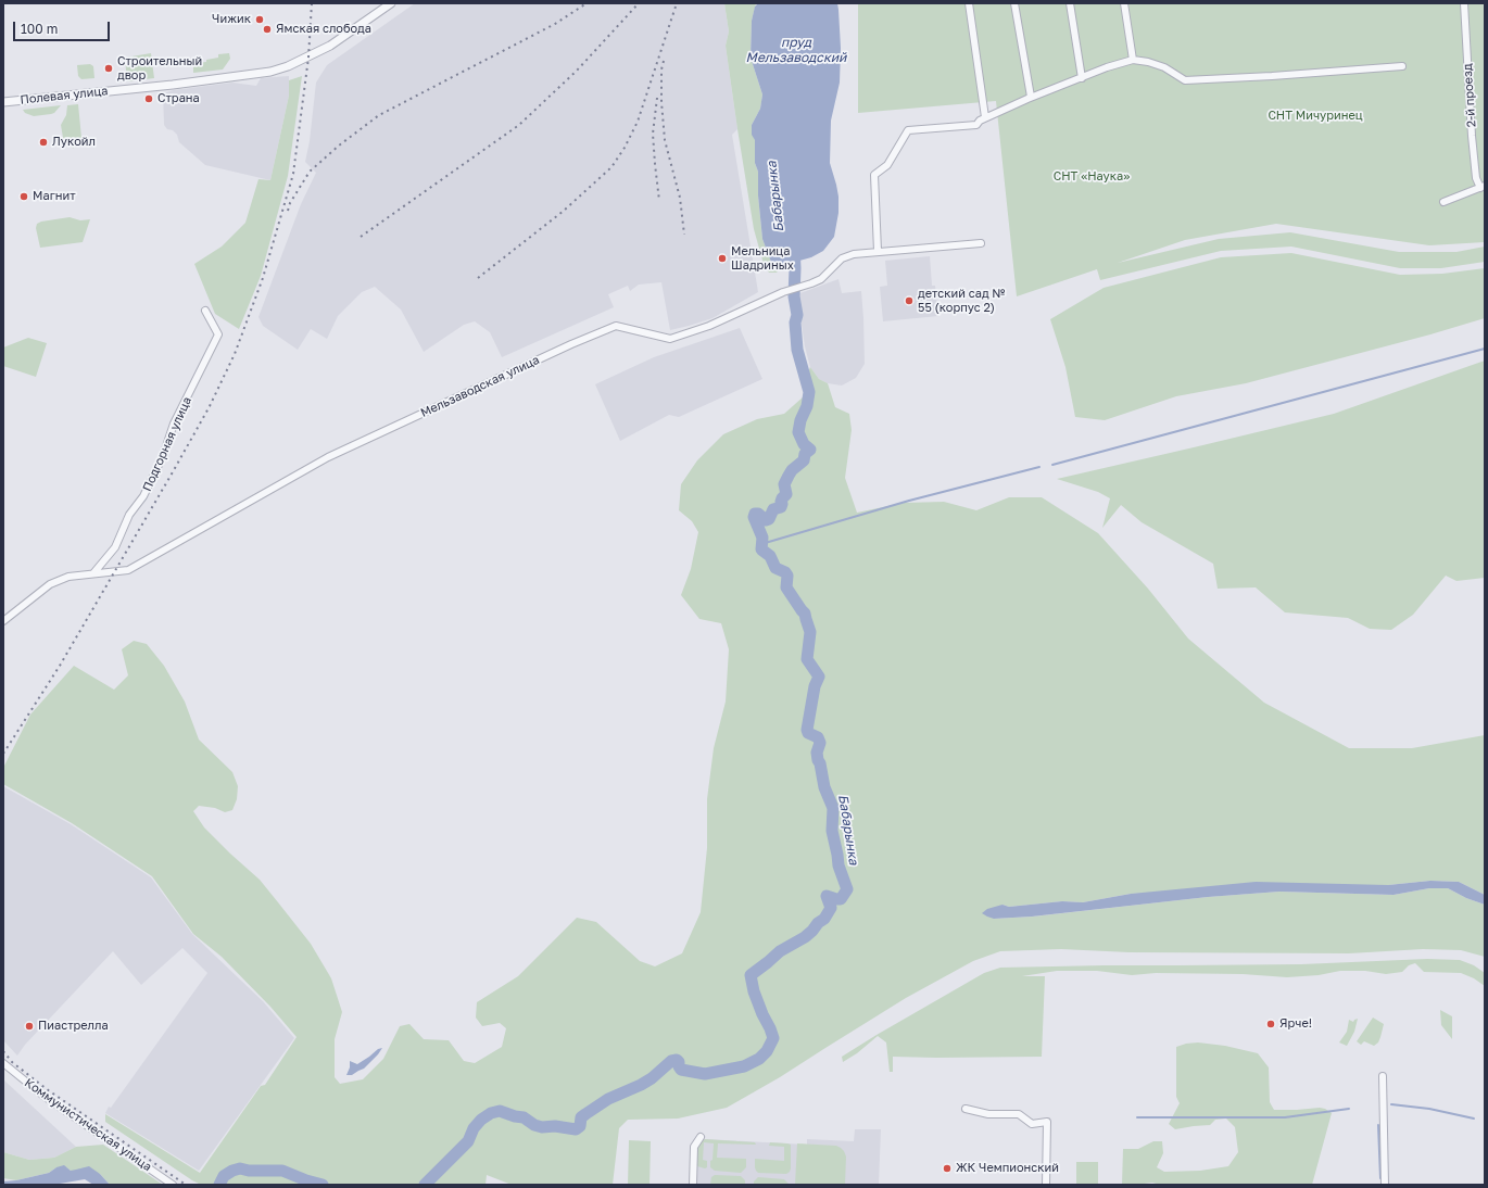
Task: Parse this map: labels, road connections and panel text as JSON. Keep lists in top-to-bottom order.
{
  "streets": {
    "street": [
      "Полевая улица",
      "2-й проезд",
      "Мельзаводская улица",
      "Подгорная улица",
      "Коммунистическая улица"
    ]
  },
  "crossings": [
    ["Мельзаводская улица", "Подгорная улица"]
  ],
  "water": ["пруд Мельзаводский", "Бабарынка"],
  "parks": ["СНТ Мичуринец", "СНТ «Наука»"],
  "places": [
    "Чижик",
    "Ямская слобода",
    "Строительный двор",
    "Страна",
    "Лукойл",
    "Магнит",
    "Мельница Шадриных",
    "детский сад № 55 (корпус 2)",
    "Ярче!",
    "Пиастрелла",
    "ЖК Чемпионский"
  ],
  "scale_bar": "100 m"
}
